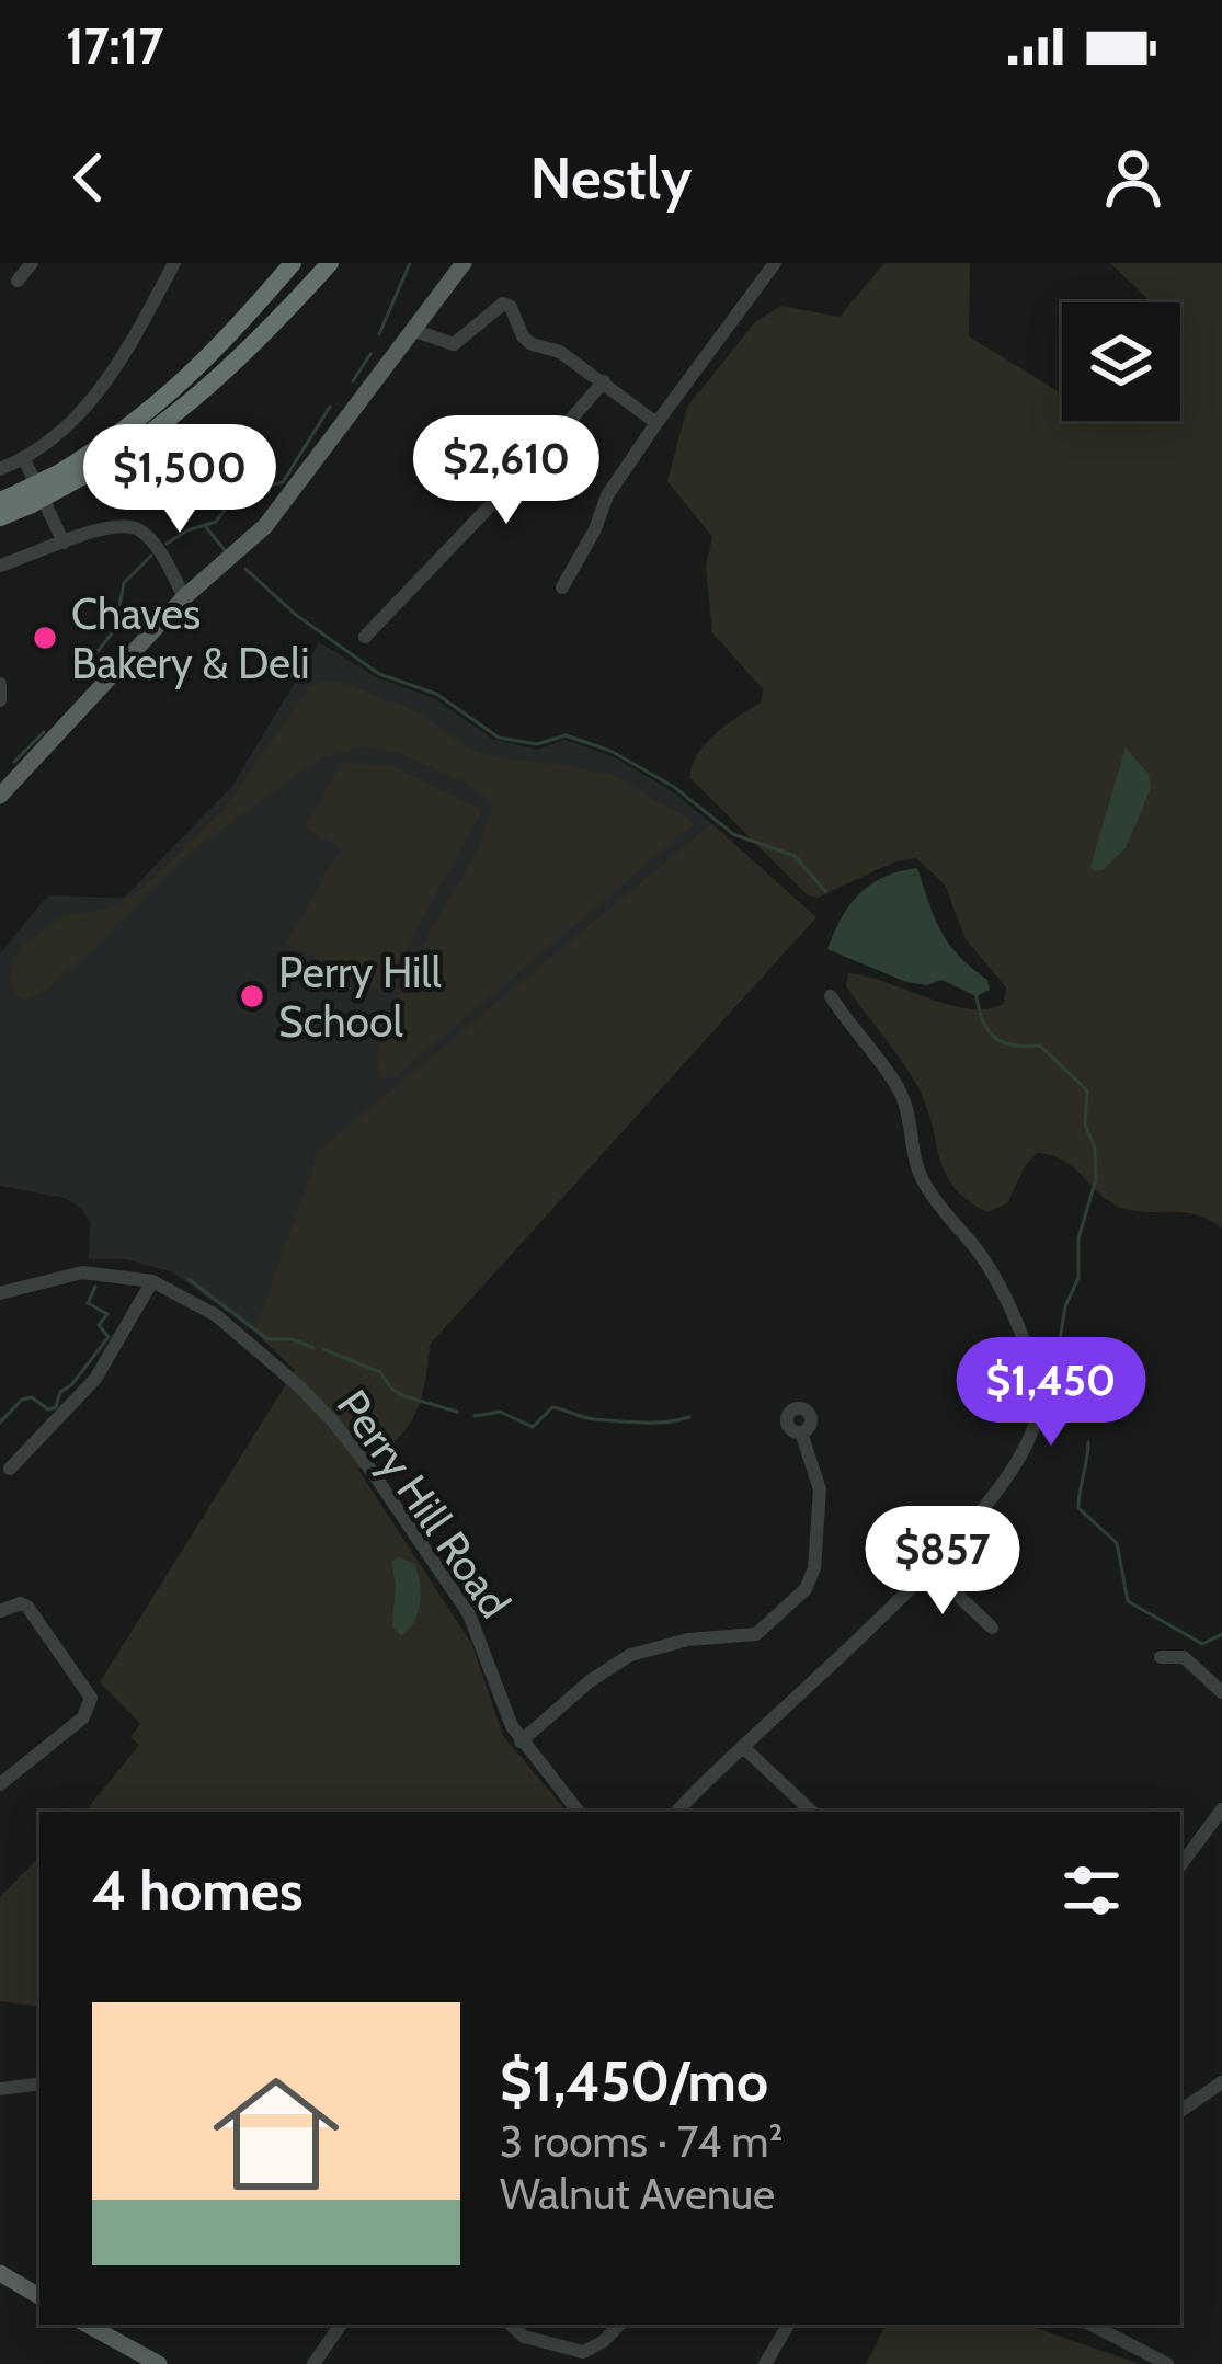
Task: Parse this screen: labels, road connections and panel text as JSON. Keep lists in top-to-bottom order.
{
  "streets": {
    "street": ["Perry Hill Road"]
  },
  "places": ["Chaves Bakery & Deli", "Perry Hill School"],
  "page": {
    "status": "17:17",
    "header": "Nestly",
    "price": [
      "$2,610",
      "$1,500",
      "$1,450",
      "$857"
    ],
    "heading": "4 homes",
    "list": [
      {
        "name": "$1,450/mo",
        "note": "3 rooms · 74 m² · Walnut Avenue"
      }
    ]
  }
}
